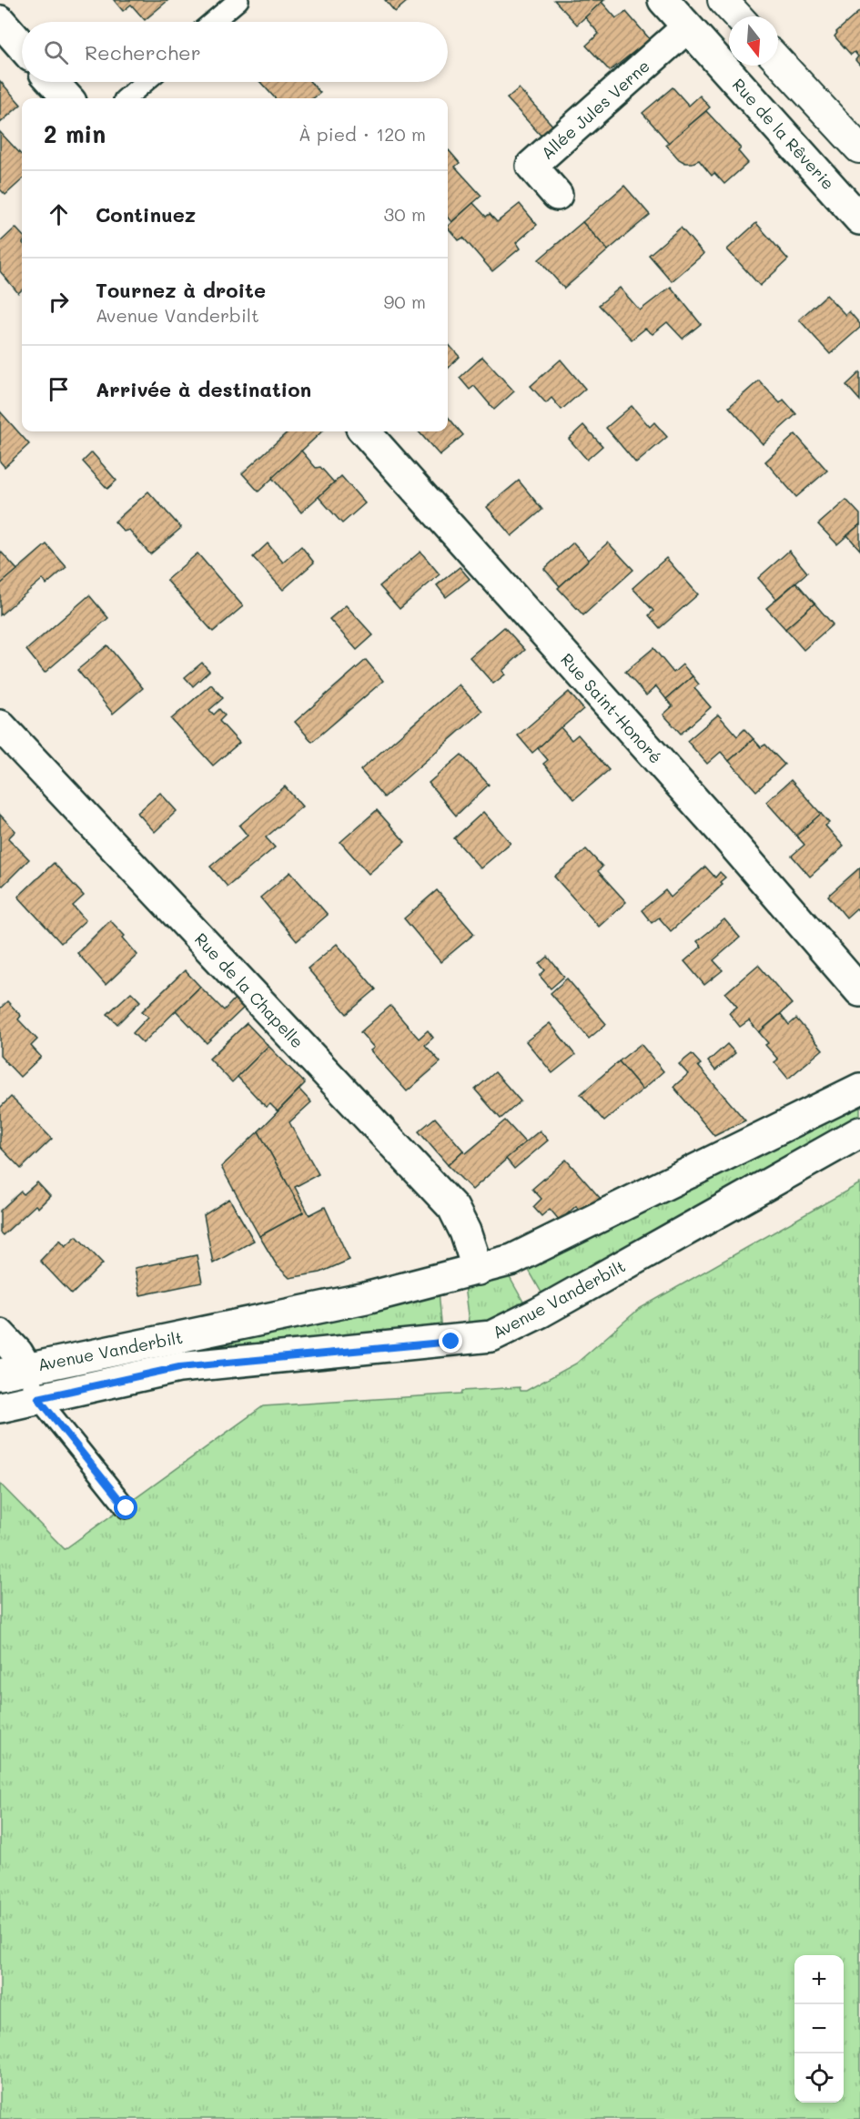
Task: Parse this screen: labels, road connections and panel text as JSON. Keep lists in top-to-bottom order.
{
  "streets": {
    "street": [
      "Allée Jules Verne",
      "Rue de la Rêverie",
      "Rue Saint-Honoré",
      "Rue de la Chapelle",
      "Avenue Vanderbilt"
    ]
  },
  "crossings": [
    ["Allée Jules Verne", "Rue de la Rêverie"],
    ["Rue de la Chapelle", "Avenue Vanderbilt"]
  ],
  "north": "bottom",
  "page": {
    "search": "Rechercher",
    "heading": ["2 min", "À pied · 120 m"],
    "list": [
      ["Continuez", "30 m"],
      ["Tournez à droite", "Avenue Vanderbilt", "90 m"],
      "Arrivée à destination"
    ],
    "map_buttons": ["+", "−"]
  }
}
